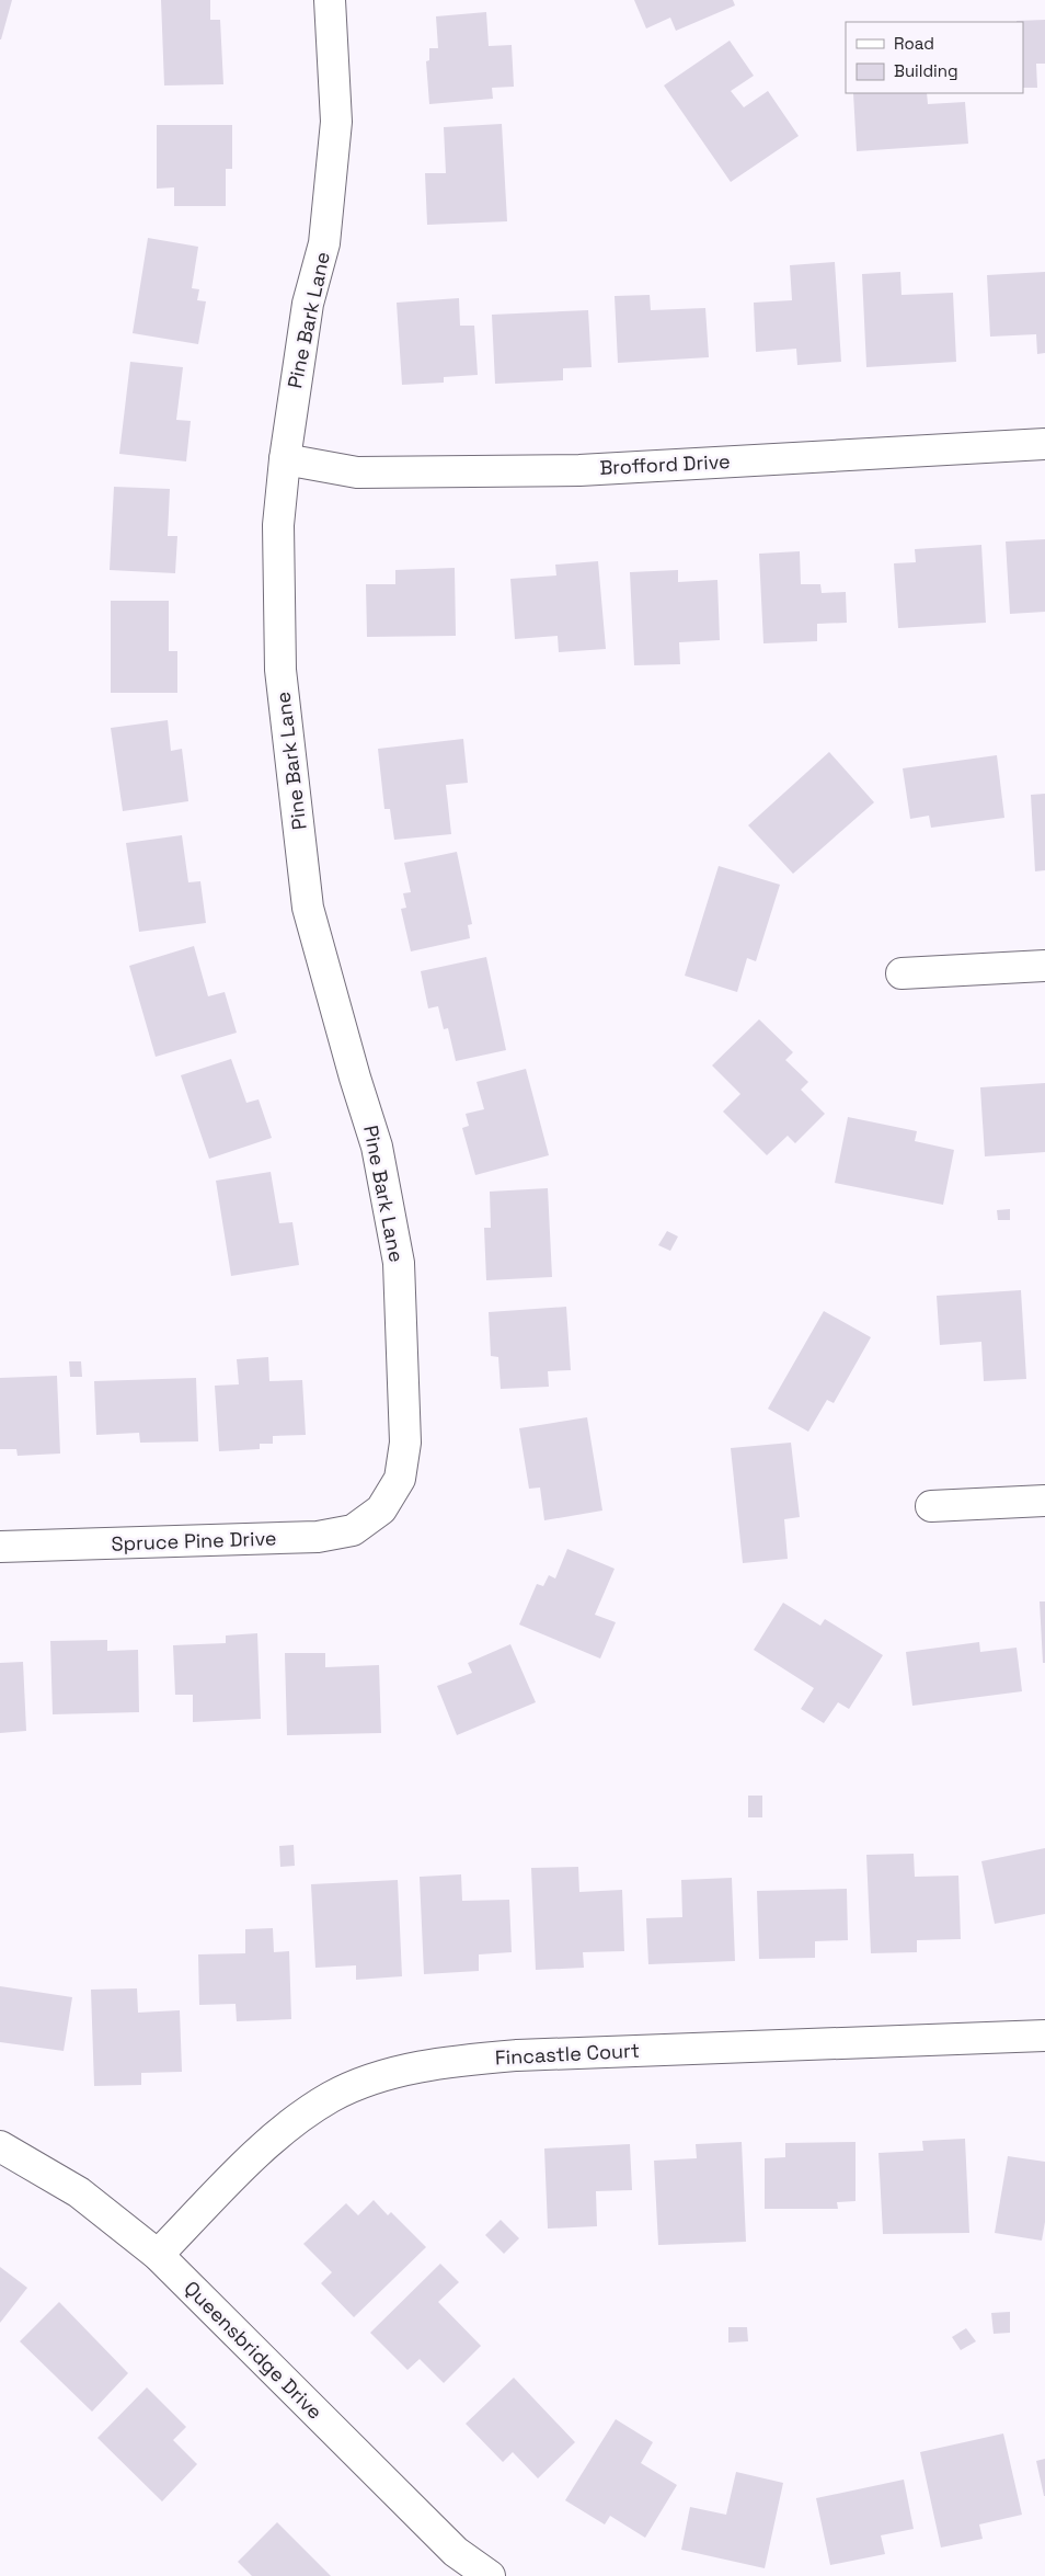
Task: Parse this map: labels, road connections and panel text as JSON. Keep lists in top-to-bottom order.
{
  "streets": {
    "street": [
      "Pine Bark Lane",
      "Brofford Drive",
      "Spruce Pine Drive",
      "Fincastle Court",
      "Queensbridge Drive"
    ]
  },
  "crossings": [
    ["Pine Bark Lane", "Brofford Drive"],
    ["Pine Bark Lane", "Spruce Pine Drive"],
    ["Fincastle Court", "Queensbridge Drive"]
  ],
  "legend": ["Road", "Building"]
}
